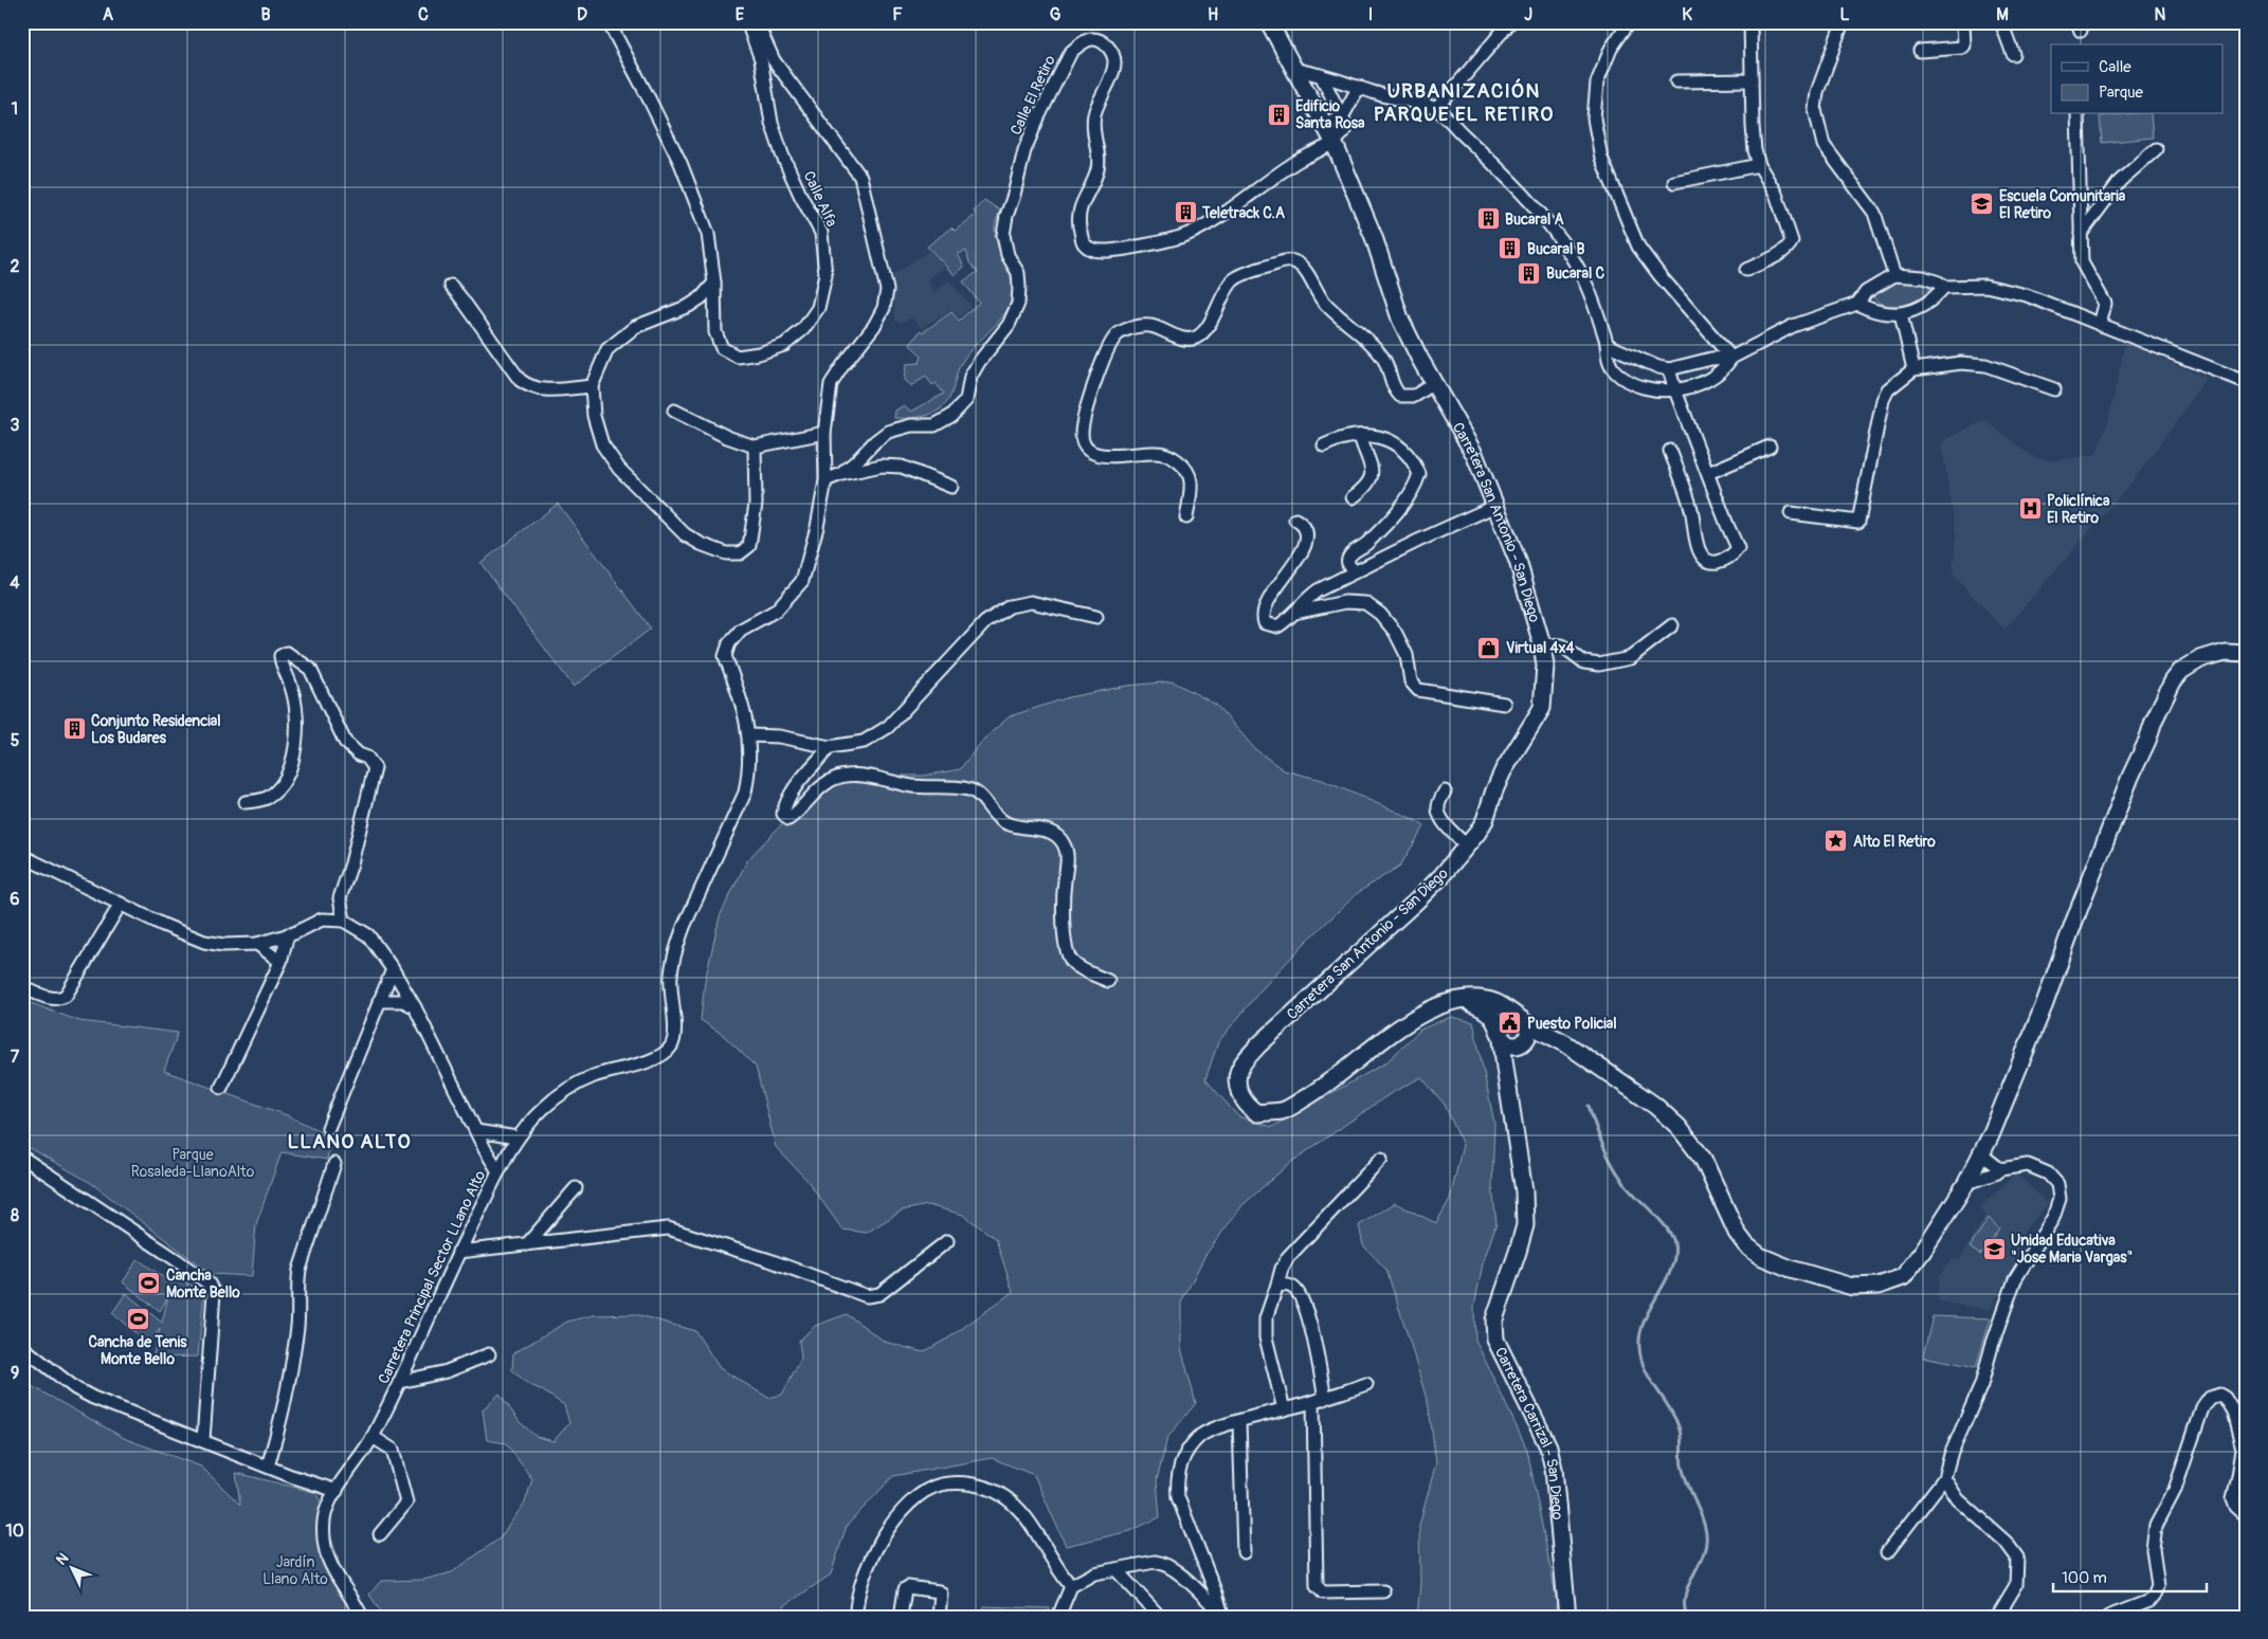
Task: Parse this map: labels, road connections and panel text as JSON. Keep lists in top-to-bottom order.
{
  "streets": {
    "street": [
      "Calle El Retiro",
      "Calle Alfa",
      "Carretera San Antonio - San Diego",
      "Carretera Principal Sector LLano Alto",
      "Carretera Carrizal - San Diego"
    ]
  },
  "crossings": [
    ["Calle El Retiro", "Carretera San Antonio - San Diego"],
    ["Carretera San Antonio - San Diego", "Carretera Carrizal - San Diego"]
  ],
  "districts": ["URBANIZACIÓN PARQUE EL RETIRO", "LLANO ALTO"],
  "parks": ["Parque Rosaleda-LlanoAlto", "Jardín Llano Alto"],
  "places": {
    "building": [
      "Edificio Santa Rosa",
      "Teletrack C.A",
      "Bucaral A",
      "Bucaral B",
      "Bucaral C",
      "Conjunto Residencial Los Budares"
    ],
    "school or university": ["Escuela Comunitaria El Retiro", "Unidad Educativa \"Jose Maria Vargas\""],
    "hospital": ["Policlínica El Retiro"],
    "shop": ["Virtual 4x4"],
    "place": ["Alto El Retiro"],
    "public building": ["Puesto Policial"],
    "sports": ["Cancha Monte Bello", "Cancha de Tenis Monte Bello"]
  },
  "legend": ["Calle", "Parque"],
  "scale_bar": "100 m",
  "north": "top left",
  "grid": {
    "columns": [
      "A",
      "B",
      "C",
      "D",
      "E",
      "F",
      "G",
      "H",
      "I",
      "J",
      "K",
      "L",
      "M",
      "N"
    ],
    "rows": [
      "1",
      "2",
      "3",
      "4",
      "5",
      "6",
      "7",
      "8",
      "9",
      "10"
    ]
  }
}
